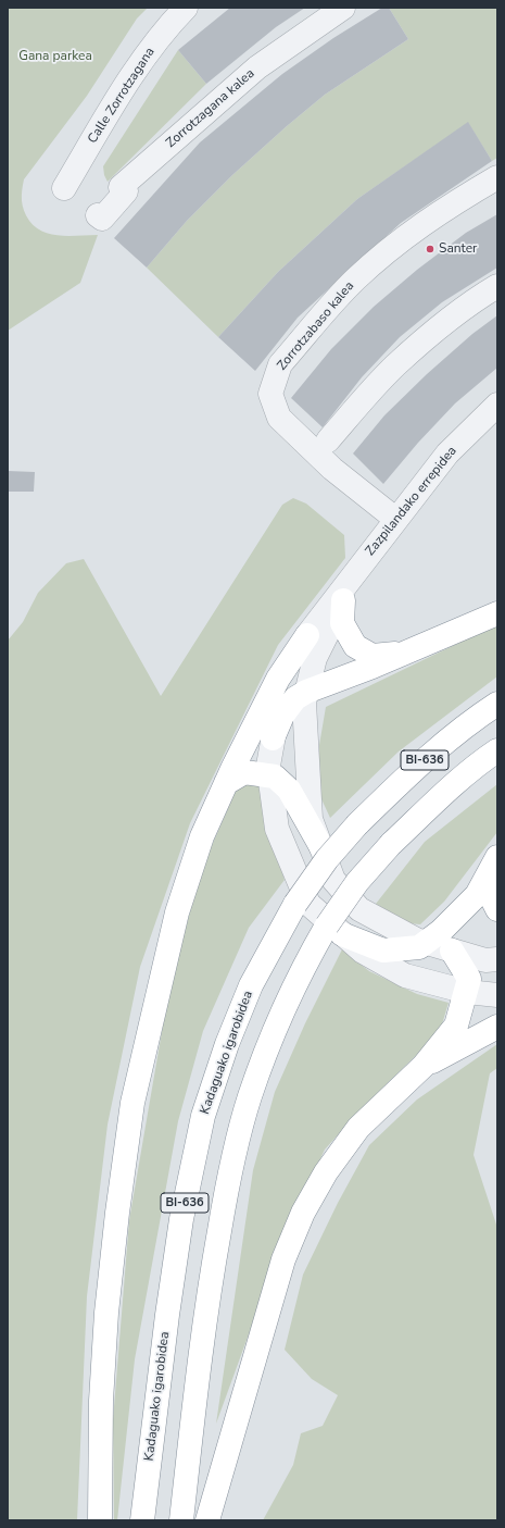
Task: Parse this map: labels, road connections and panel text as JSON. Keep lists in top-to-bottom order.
{
  "streets": {
    "highway": ["BI-636", "Kadaguako igarobidea"],
    "street": [
      "Calle Zorrotzagana",
      "Zorrotzagana kalea",
      "Zorrotzabaso kalea",
      "Zazpilandako errepidea"
    ]
  },
  "crossings": [
    ["Zorrotzabaso kalea", "Zazpilandako errepidea"],
    ["Zazpilandako errepidea", "BI-636"]
  ],
  "parks": ["Gana parkea"],
  "places": ["Santer"]
}
